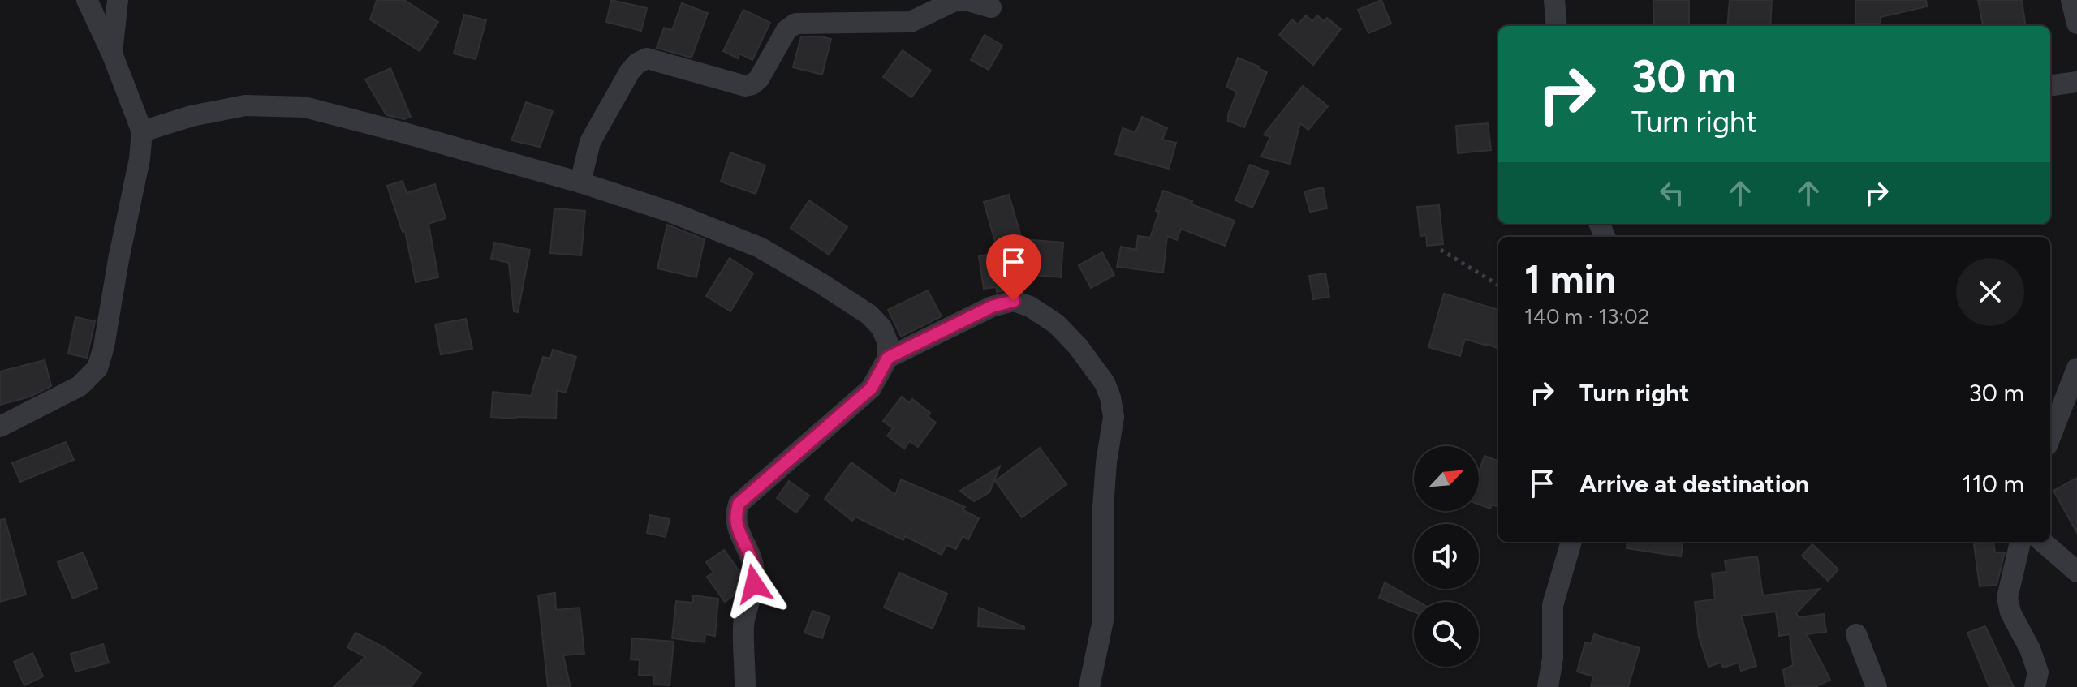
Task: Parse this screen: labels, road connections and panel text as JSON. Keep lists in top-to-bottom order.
{
  "north": "top right",
  "page": {
    "turn": ["30 m", "Turn right"],
    "heading": ["1 min", "140 m · 13:02"],
    "list": [
      {
        "name": "Turn right",
        "value": "30 m"
      },
      {
        "name": "Arrive at destination",
        "value": "110 m"
      }
    ]
  }
}
